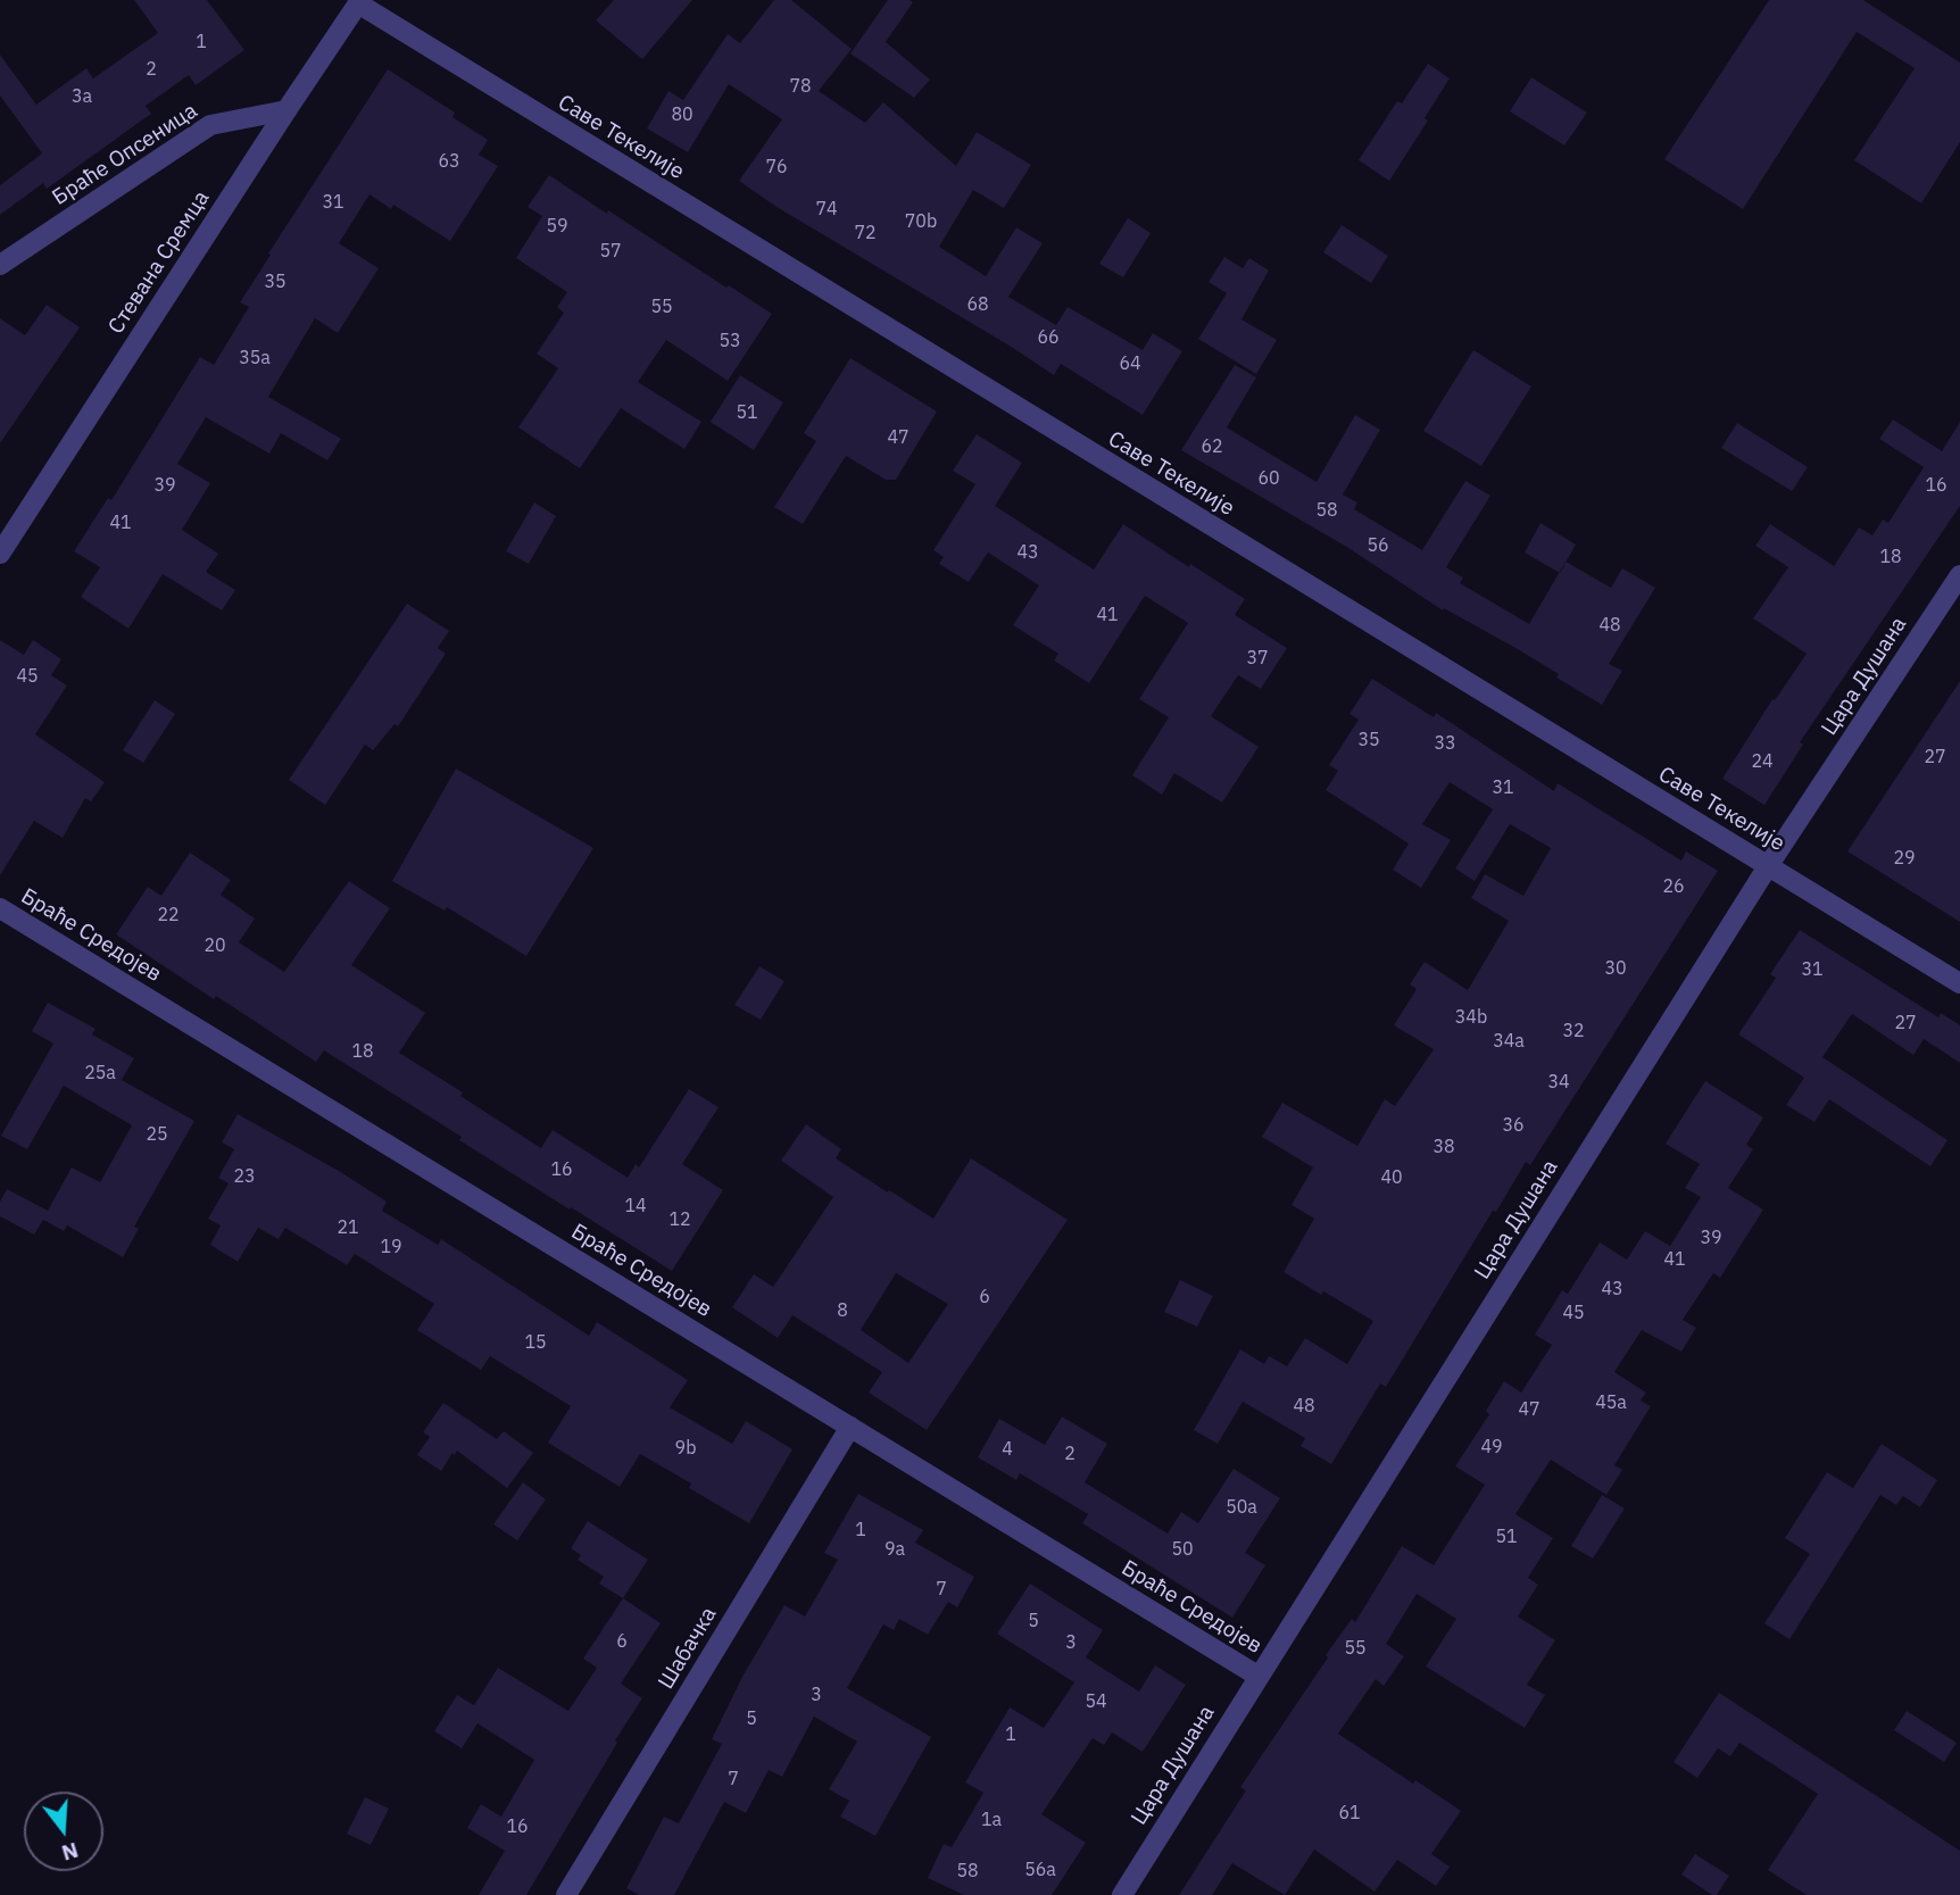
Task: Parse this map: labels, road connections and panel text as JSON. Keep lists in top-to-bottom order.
{
  "streets": {
    "street": [
      "Саве Текелије",
      "Браће Опсеница",
      "Стевана Сремца",
      "Цара Душана",
      "Браће Средојев",
      "Шабачка"
    ]
  },
  "crossings": [
    ["Саве Текелије", "Стевана Сремца"],
    ["Саве Текелије", "Цара Душана"],
    ["Браће Опсеница", "Стевана Сремца"],
    ["Цара Душана", "Браће Средојев"],
    ["Браће Средојев", "Шабачка"]
  ],
  "house_numbers": [
    "1",
    "2",
    "78",
    "3a",
    "80",
    "63",
    "76",
    "31",
    "74",
    "70b",
    "59",
    "72",
    "57",
    "35",
    "68",
    "55",
    "66",
    "53",
    "35a",
    "64",
    "51",
    "47",
    "62",
    "60",
    "39",
    "16",
    "58",
    "41",
    "56",
    "43",
    "18",
    "41",
    "48",
    "37",
    "45",
    "35",
    "33",
    "27",
    "24",
    "31",
    "29",
    "26",
    "22",
    "20",
    "30",
    "31",
    "34b",
    "27",
    "32",
    "34a",
    "18",
    "25a",
    "34",
    "36",
    "25",
    "38",
    "16",
    "23",
    "40",
    "14",
    "12",
    "21",
    "39",
    "19",
    "41",
    "43",
    "6",
    "8",
    "45",
    "15",
    "45a",
    "48",
    "47",
    "49",
    "9b",
    "4",
    "2",
    "50a",
    "1",
    "51",
    "9a",
    "50",
    "7",
    "5",
    "6",
    "3",
    "55",
    "3",
    "54",
    "5",
    "1",
    "7",
    "61",
    "1a",
    "16",
    "56a",
    "58"
  ],
  "north": "bottom"
}
